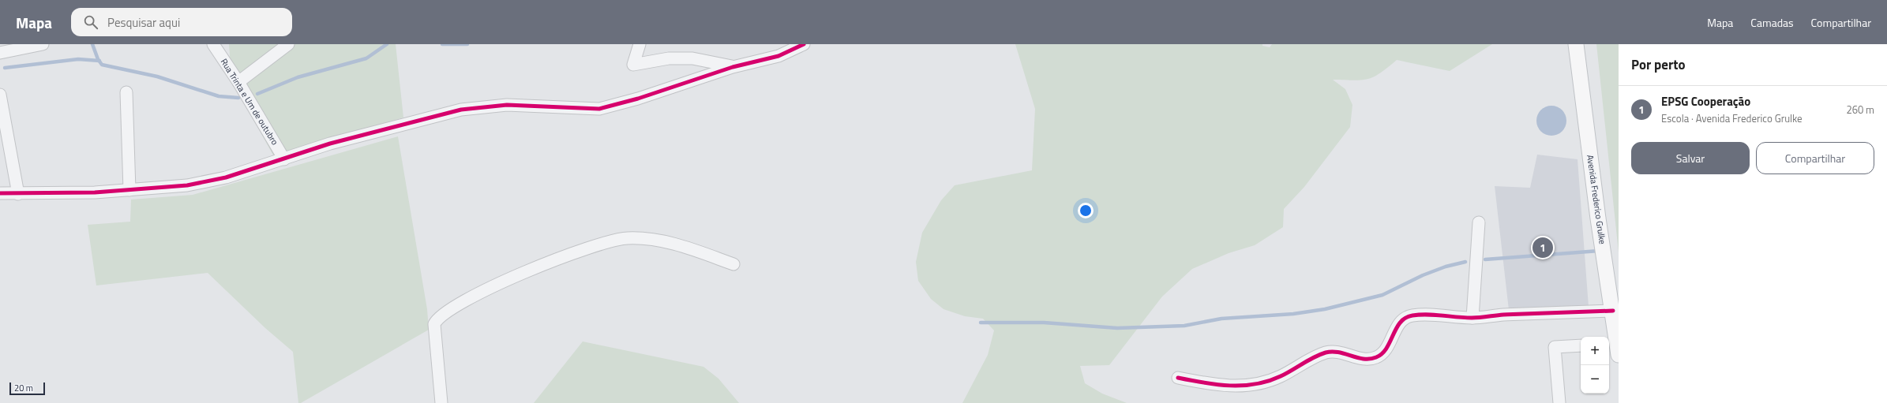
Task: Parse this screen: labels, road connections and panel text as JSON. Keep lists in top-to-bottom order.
{
  "streets": {
    "main road": ["Avenida Frederico Grulke"],
    "street": ["Rua Trinta e Um de outubro"]
  },
  "scale_bar": "20 m",
  "page": {
    "header": "Mapa",
    "search": "Pesquisar aqui",
    "nav": ["Mapa", "Camadas", "Compartilhar"],
    "heading": "Por perto",
    "list": [
      {
        "mark": "1",
        "name": "EPSG Cooperação",
        "note": "Escola · Avenida Frederico Grulke",
        "value": "260 m"
      }
    ],
    "buttons": ["Salvar", "Compartilhar"],
    "pins": "1",
    "map_buttons": ["+", "−"],
    "scale": "20 m"
  }
}
